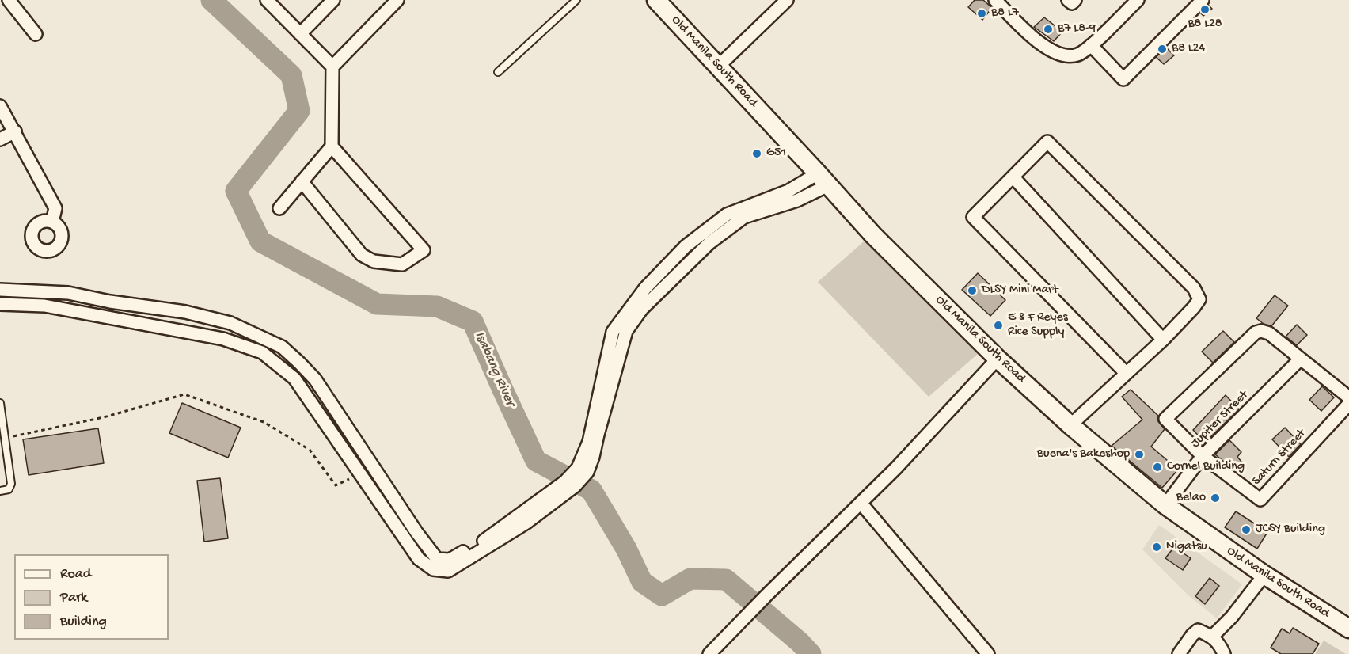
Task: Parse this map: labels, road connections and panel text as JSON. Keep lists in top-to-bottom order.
{
  "streets": {
    "main road": ["Old Manila South Road"],
    "street": ["Jupiter Street", "Saturn Street"]
  },
  "crossings": [
    ["Old Manila South Road", "Jupiter Street"],
    ["Jupiter Street", "Saturn Street"]
  ],
  "water": ["Isabang River"],
  "places": [
    "B8 L28",
    "B8 L7",
    "B7 L8-9",
    "B8 L24",
    "G51",
    "DLSY Mini Mart",
    "E & F Reyes Rice Supply",
    "Buena's Bakeshop",
    "Cornel Building",
    "Belao",
    "JCSY Building",
    "Nigatsu"
  ],
  "legend": ["Road", "Park", "Building"]
}
